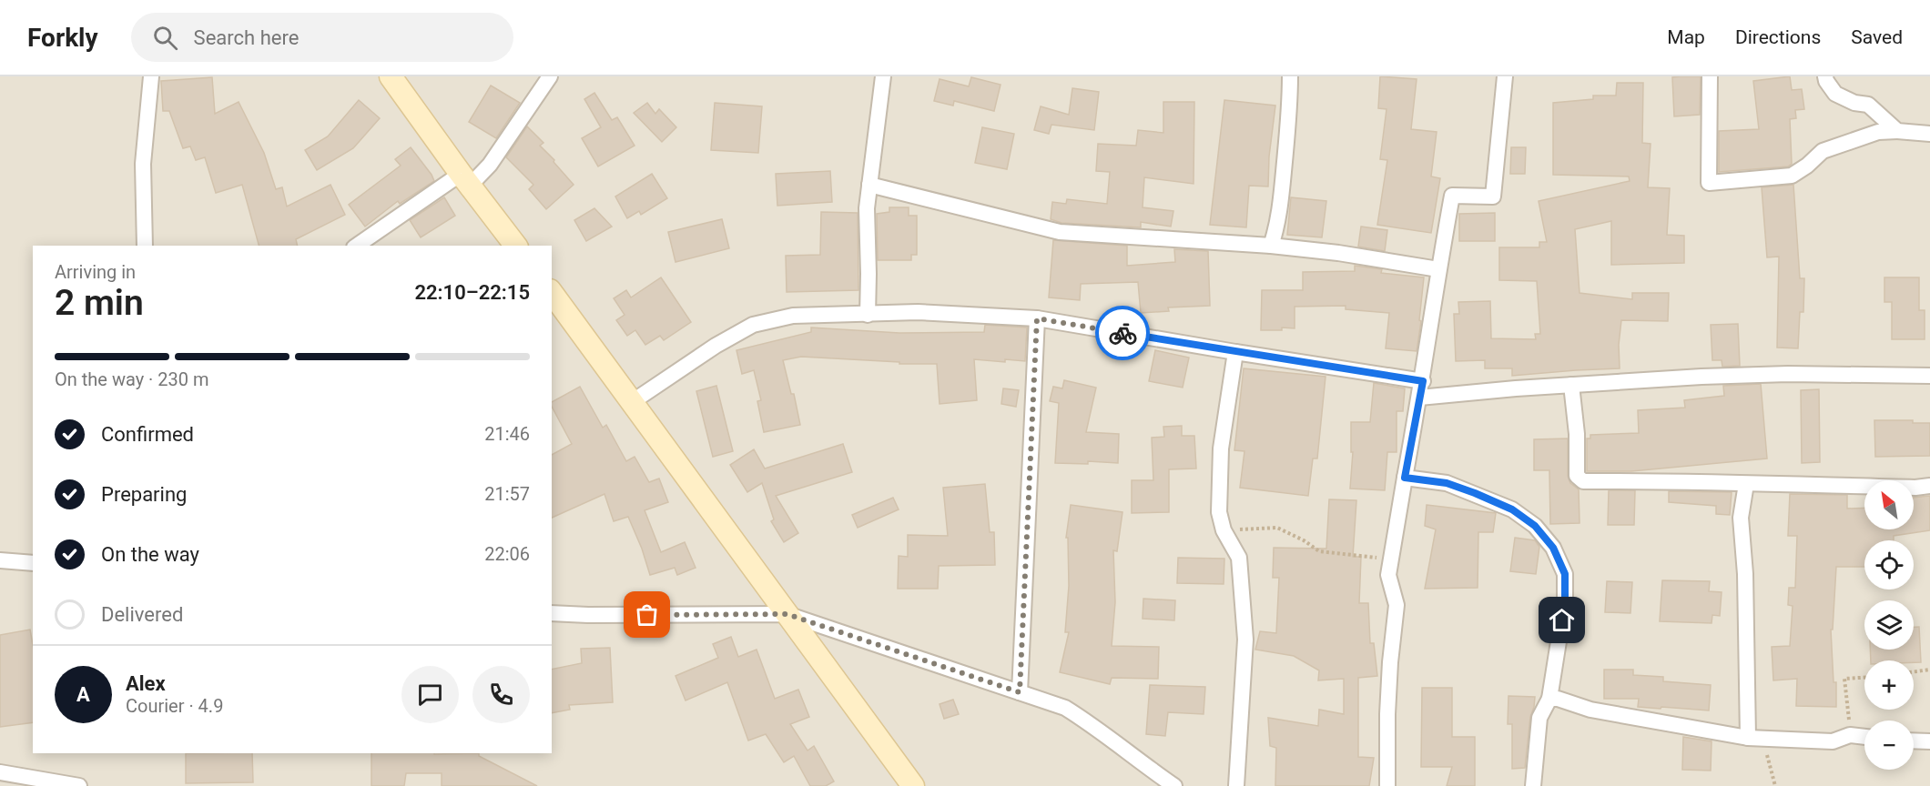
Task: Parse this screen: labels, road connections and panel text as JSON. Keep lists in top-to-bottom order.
{
  "north": "top left",
  "page": {
    "header": "Forkly",
    "search": "Search here",
    "nav": ["Map", "Directions", "Saved"],
    "heading": ["2 min", "Arriving in", "22:10–22:15"],
    "panel": ["Alex", "Courier · 4.9"],
    "bar": "On the way · 230 m",
    "list": [
      ["Confirmed", "21:46"],
      ["Preparing", "21:57"],
      ["On the way", "22:06"],
      "Delivered"
    ],
    "map_buttons": ["+", "−"],
    "round": "A"
  }
}
